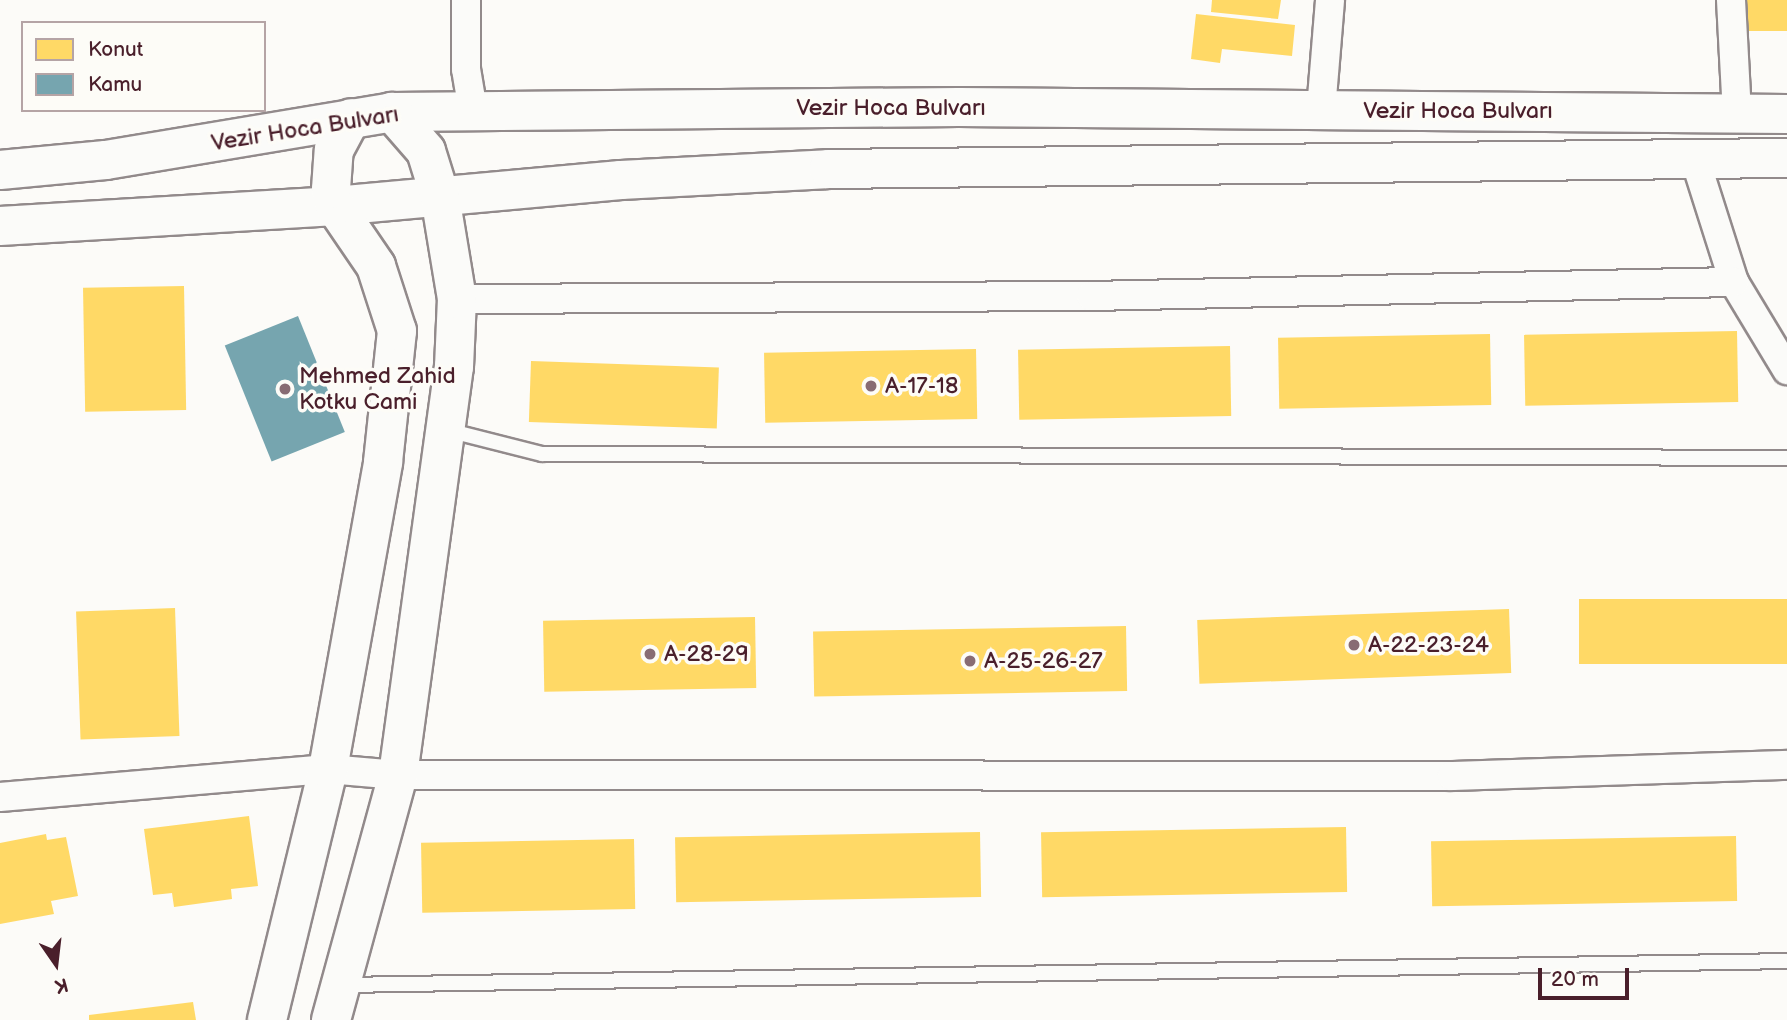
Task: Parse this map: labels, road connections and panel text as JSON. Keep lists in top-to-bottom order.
{
  "streets": {
    "main road": ["Vezir Hoca Bulvarı"]
  },
  "places": [
    "A-17-18",
    "Mehmed Zahid Kotku Cami",
    "A-22-23-24",
    "A-28-29",
    "A-25-26-27"
  ],
  "legend": ["Konut", "Kamu"],
  "scale_bar": "20 m",
  "north": "bottom"
}
